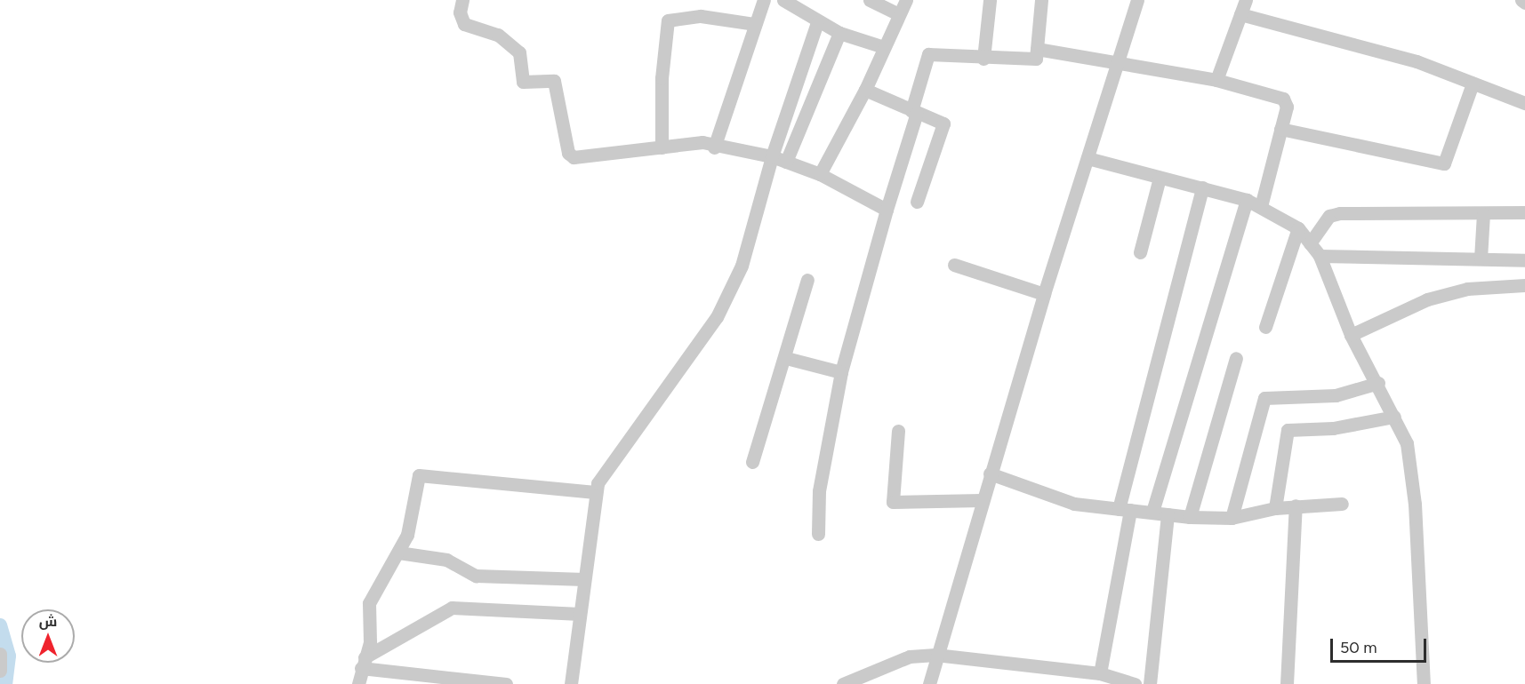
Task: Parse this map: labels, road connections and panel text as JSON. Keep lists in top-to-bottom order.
{
  "scale_bar": "50 m",
  "north": "top"
}
